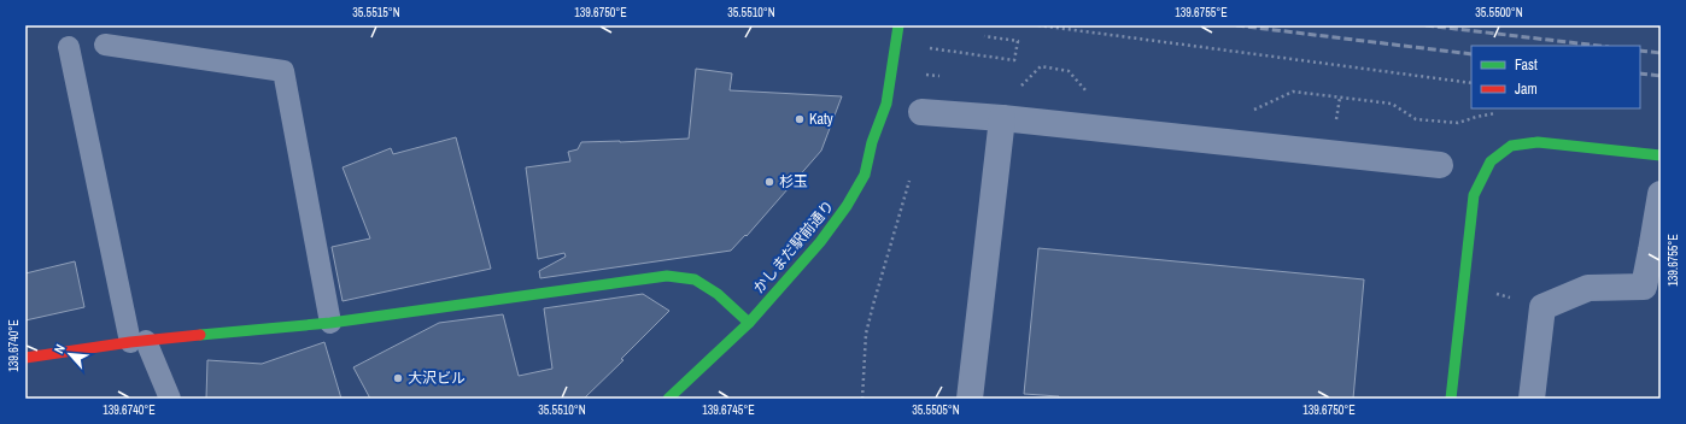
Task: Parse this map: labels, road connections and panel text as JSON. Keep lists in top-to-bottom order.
{
  "streets": {
    "street": ["かしまだ駅前通り"]
  },
  "places": ["Katy", "杉玉", "大沢ビル"],
  "legend": ["Fast", "Jam"],
  "north": "top left",
  "coordinates": [
    "35.5515°N",
    "139.6750°E",
    "35.5510°N",
    "139.6755°E",
    "35.5500°N",
    "139.6740°E",
    "139.6745°E",
    "35.5505°N"
  ]
}
